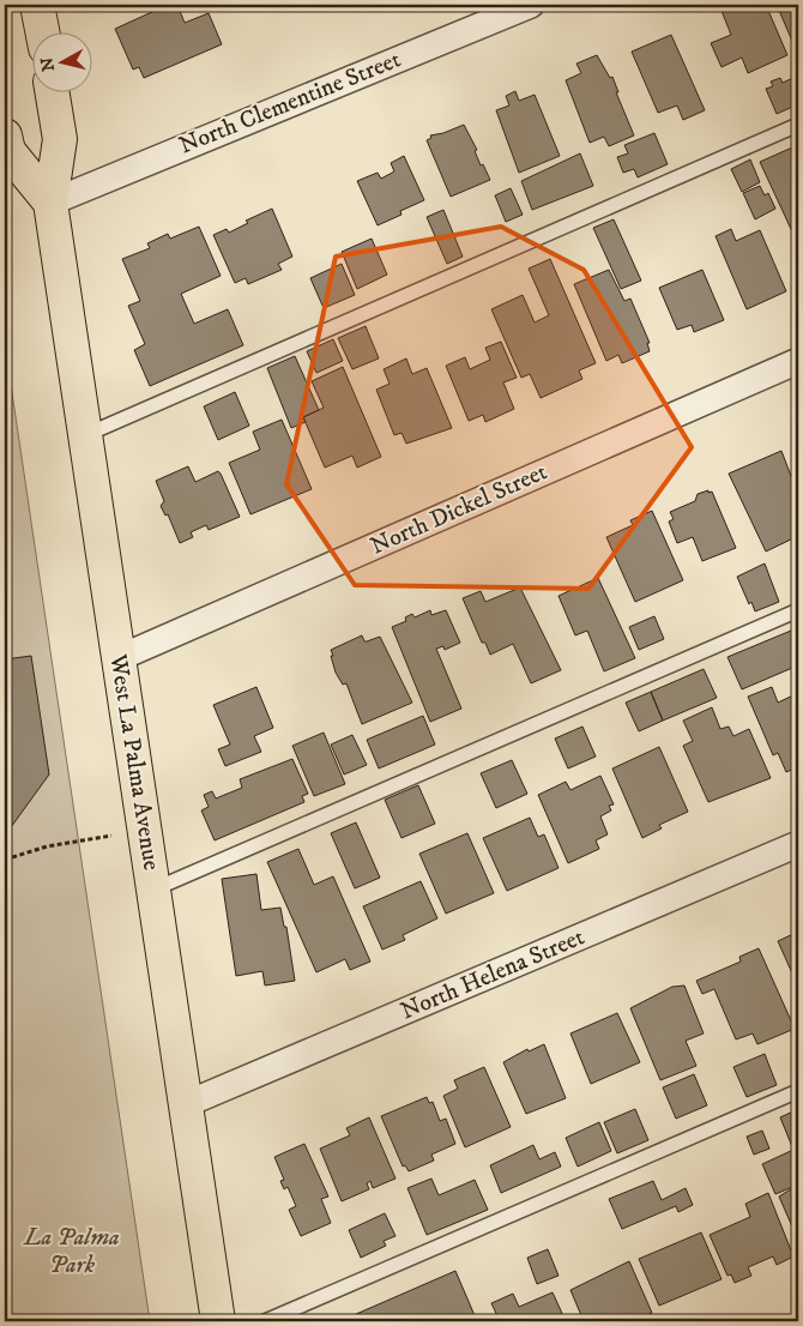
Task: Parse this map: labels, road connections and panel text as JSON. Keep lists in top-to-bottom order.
{
  "streets": {
    "main road": ["West La Palma Avenue"],
    "street": ["North Clementine Street", "North Dickel Street", "North Helena Street"]
  },
  "crossings": [
    ["North Clementine Street", "West La Palma Avenue"],
    ["North Dickel Street", "West La Palma Avenue"],
    ["West La Palma Avenue", "North Helena Street"]
  ],
  "parks": ["La Palma Park"],
  "north": "left"
}
